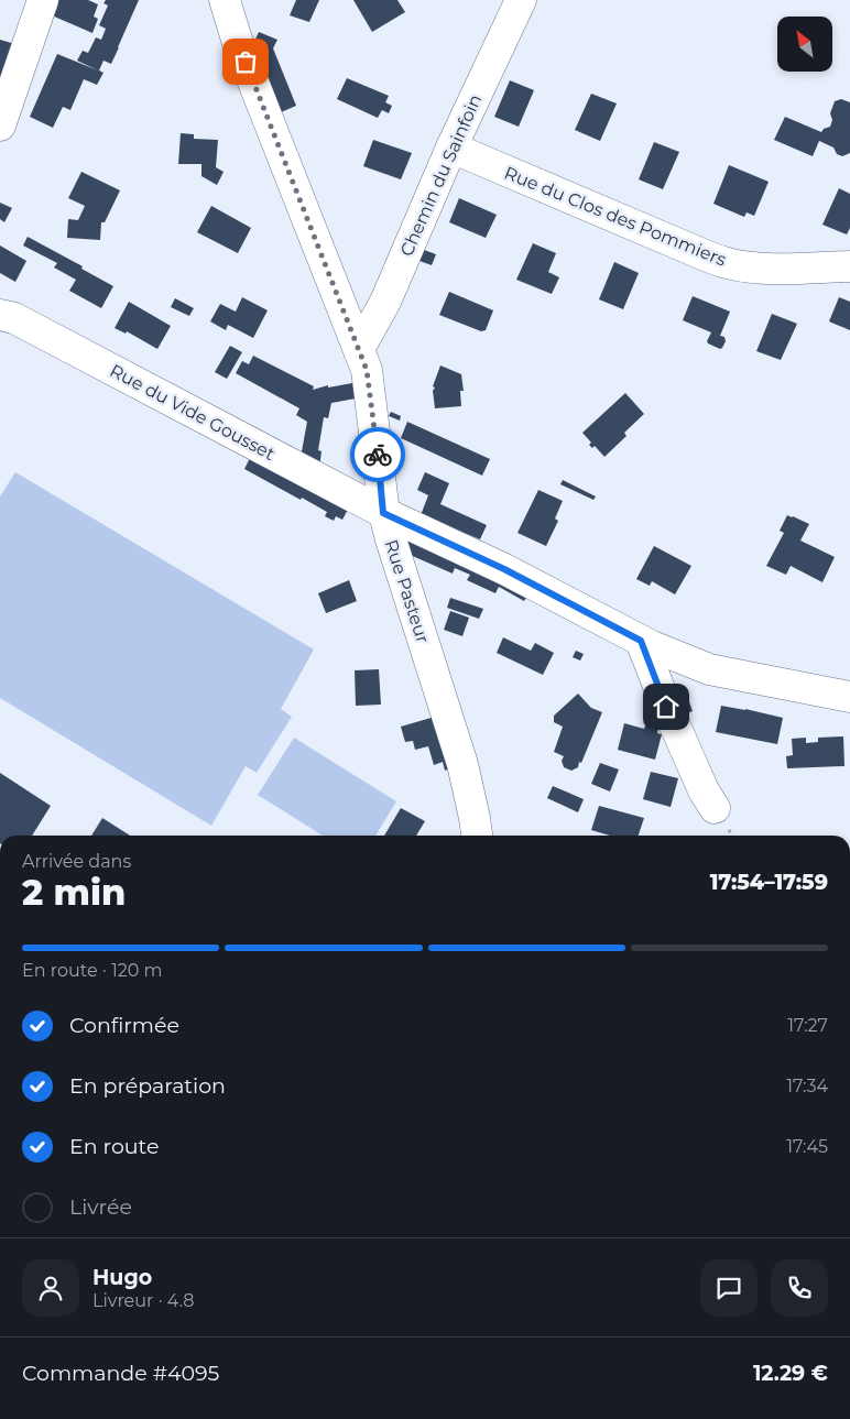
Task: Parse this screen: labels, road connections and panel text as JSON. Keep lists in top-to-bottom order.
{
  "streets": {
    "street": [
      "Chemin du Sainfoin",
      "Rue du Clos des Pommiers",
      "Rue du Vide Gousset",
      "Rue Pasteur"
    ]
  },
  "crossings": [
    ["Chemin du Sainfoin", "Rue du Clos des Pommiers"],
    ["Chemin du Sainfoin", "Rue Pasteur"],
    ["Rue du Vide Gousset", "Rue Pasteur"]
  ],
  "north": "top left",
  "page": {
    "heading": ["2 min", "Arrivée dans", "17:54–17:59"],
    "panel": [
      "Hugo",
      "Livreur · 4.8",
      "Commande #4095",
      "12.29 €"
    ],
    "bar": "En route · 120 m",
    "list": [
      ["Confirmée", "17:27"],
      ["En préparation", "17:34"],
      ["En route", "17:45"],
      "Livrée"
    ]
  }
}
